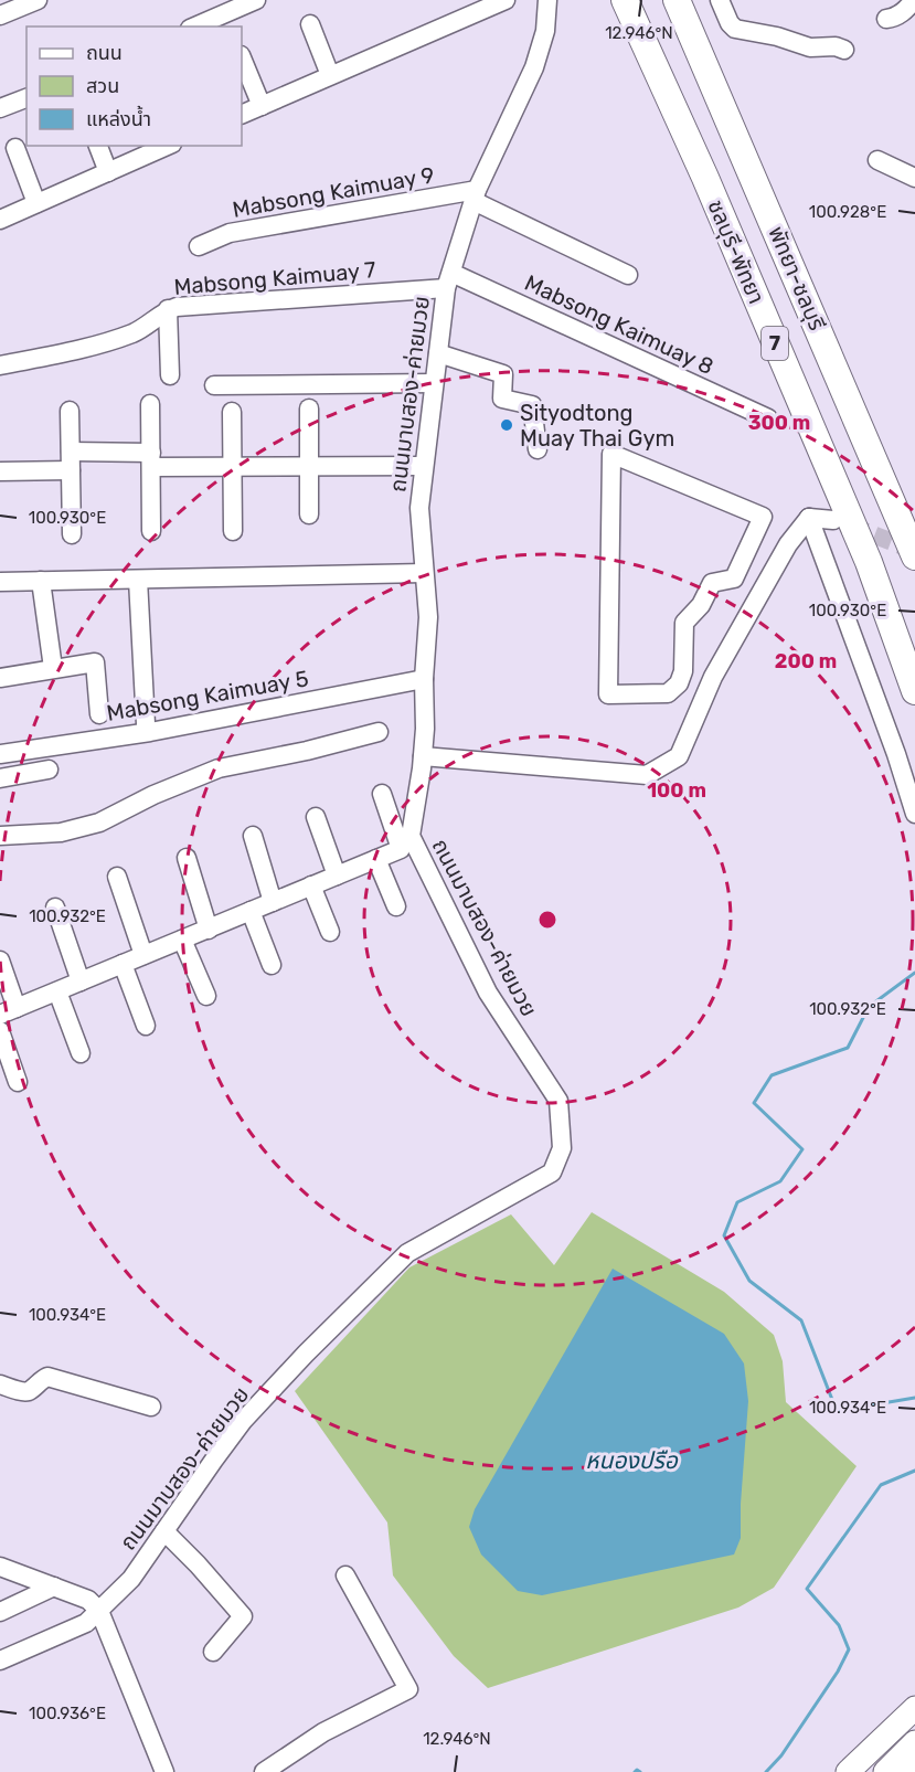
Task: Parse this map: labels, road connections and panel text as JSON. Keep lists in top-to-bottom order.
{
  "streets": {
    "highway": ["ชลบุรี-พัทยา", "พัทยา-ชลบุรี", "7"],
    "street": [
      "Mabsong Kaimuay 9",
      "Mabsong Kaimuay 7",
      "Mabsong Kaimuay 8",
      "ถนนมาบสอง-ค่ายมวย",
      "Mabsong Kaimuay 5"
    ]
  },
  "crossings": [
    ["Mabsong Kaimuay 9", "ถนนมาบสอง-ค่ายมวย"],
    ["Mabsong Kaimuay 7", "Mabsong Kaimuay 8"],
    ["Mabsong Kaimuay 7", "ถนนมาบสอง-ค่ายมวย"],
    ["Mabsong Kaimuay 8", "ถนนมาบสอง-ค่ายมวย"],
    ["ถนนมาบสอง-ค่ายมวย", "Mabsong Kaimuay 5"]
  ],
  "water": ["หนองปรือ"],
  "places": ["Sityodtong Muay Thai Gym"],
  "legend": ["ถนน", "สวน", "แหล่งน้ำ"],
  "coordinates": [
    "12.946°N",
    "100.928°E",
    "100.930°E",
    "100.932°E",
    "100.934°E",
    "100.936°E"
  ],
  "rings": ["300 m", "200 m", "100 m"]
}
